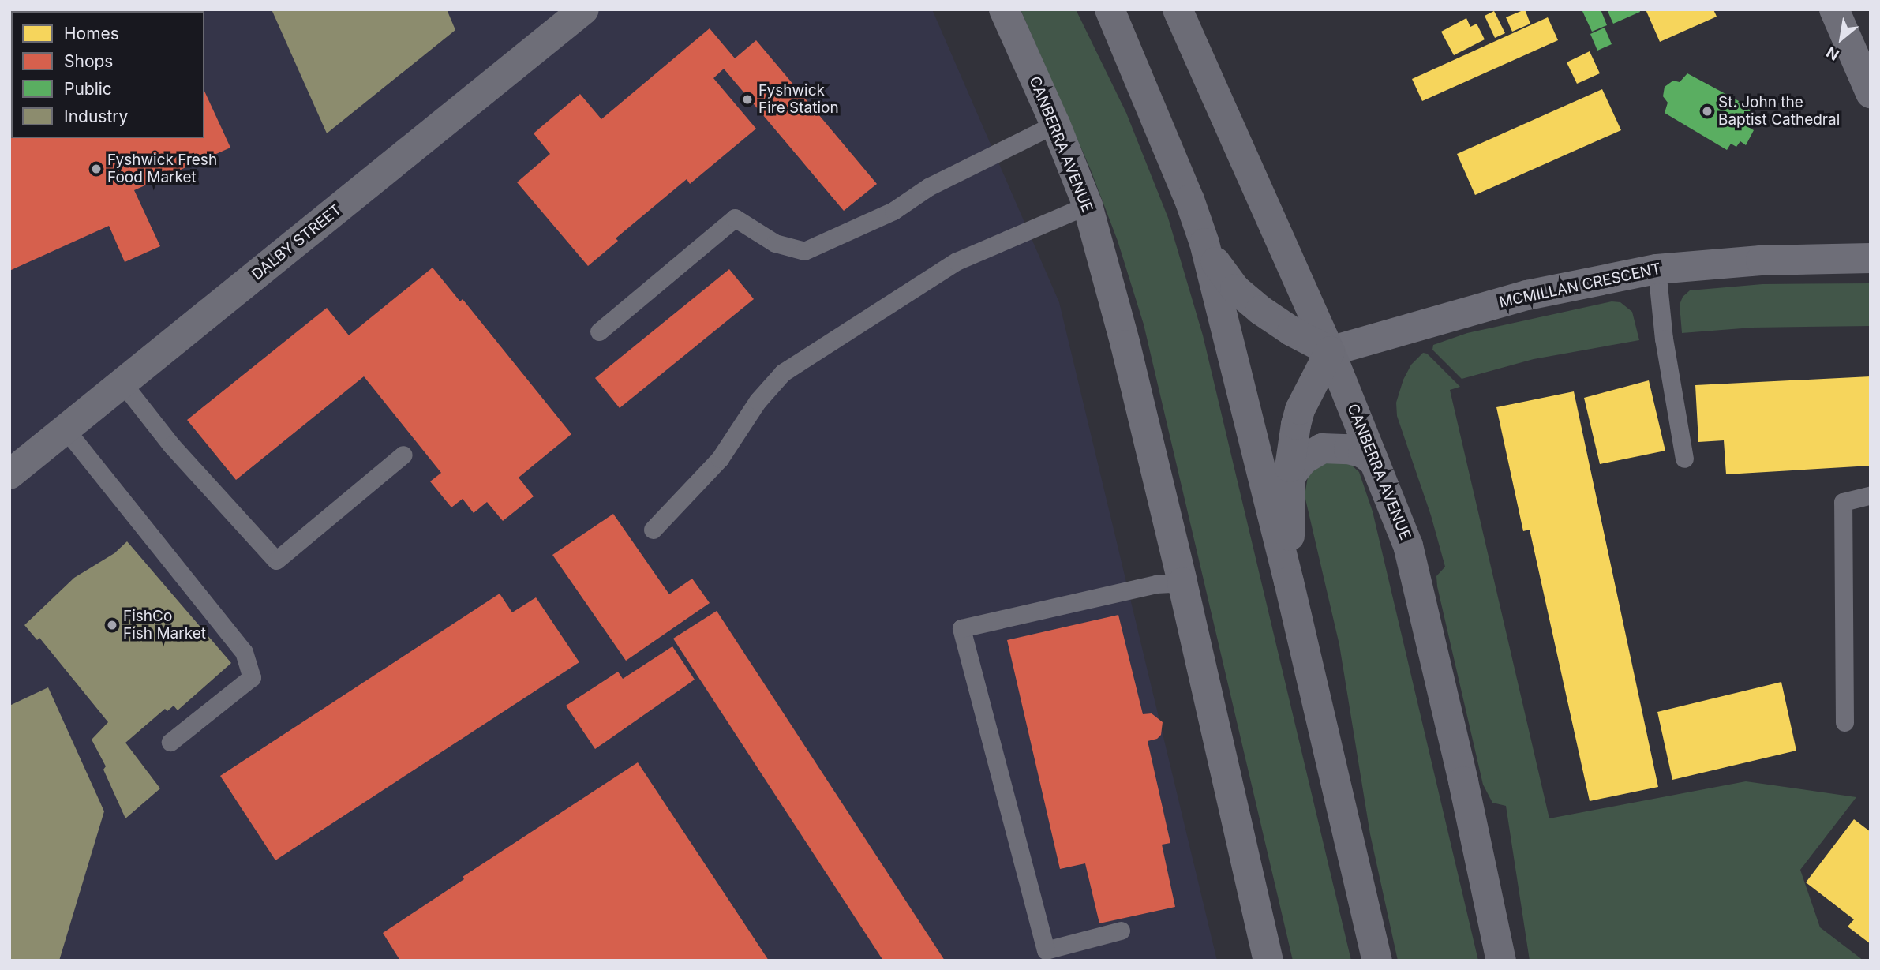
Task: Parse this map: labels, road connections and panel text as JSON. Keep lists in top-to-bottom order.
{
  "streets": {
    "highway": ["CANBERRA AVENUE"],
    "street": ["DALBY STREET", "MCMILLAN CRESCENT"]
  },
  "crossings": [
    ["CANBERRA AVENUE", "MCMILLAN CRESCENT"]
  ],
  "places": [
    "Fyshwick Fire Station",
    "St. John the Baptist Cathedral",
    "Fyshwick Fresh Food Market",
    "FishCo Fish Market"
  ],
  "legend": [
    "Homes",
    "Shops",
    "Public",
    "Industry"
  ],
  "north": "bottom left"
}
